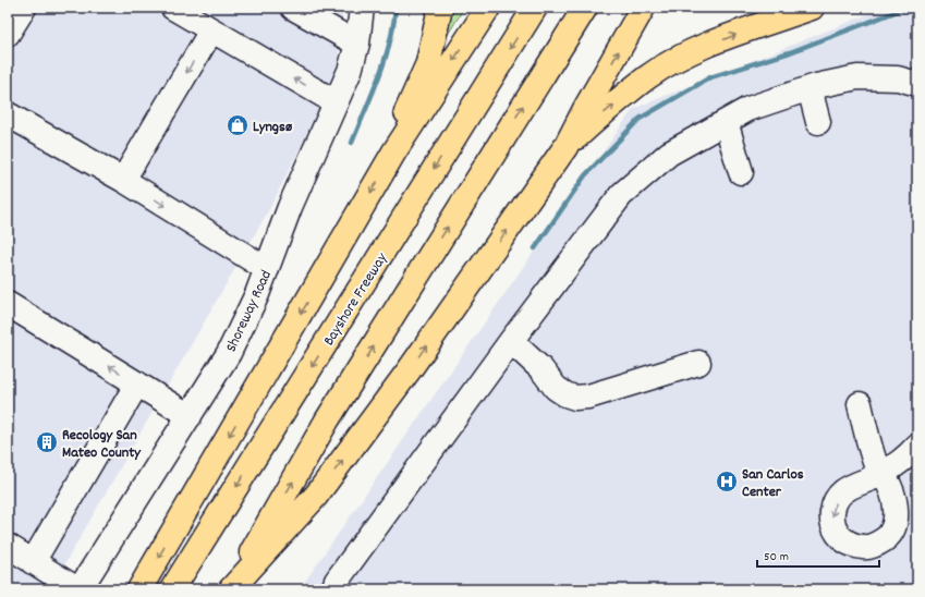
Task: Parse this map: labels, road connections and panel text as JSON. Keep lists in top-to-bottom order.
{
  "streets": {
    "highway": ["Bayshore Freeway"],
    "street": ["Shoreway Road"]
  },
  "places": {
    "shop": ["Lyngsø"],
    "building": ["Recology San Mateo County"],
    "hospital": ["San Carlos Center"]
  },
  "scale_bar": "50 m"
}
